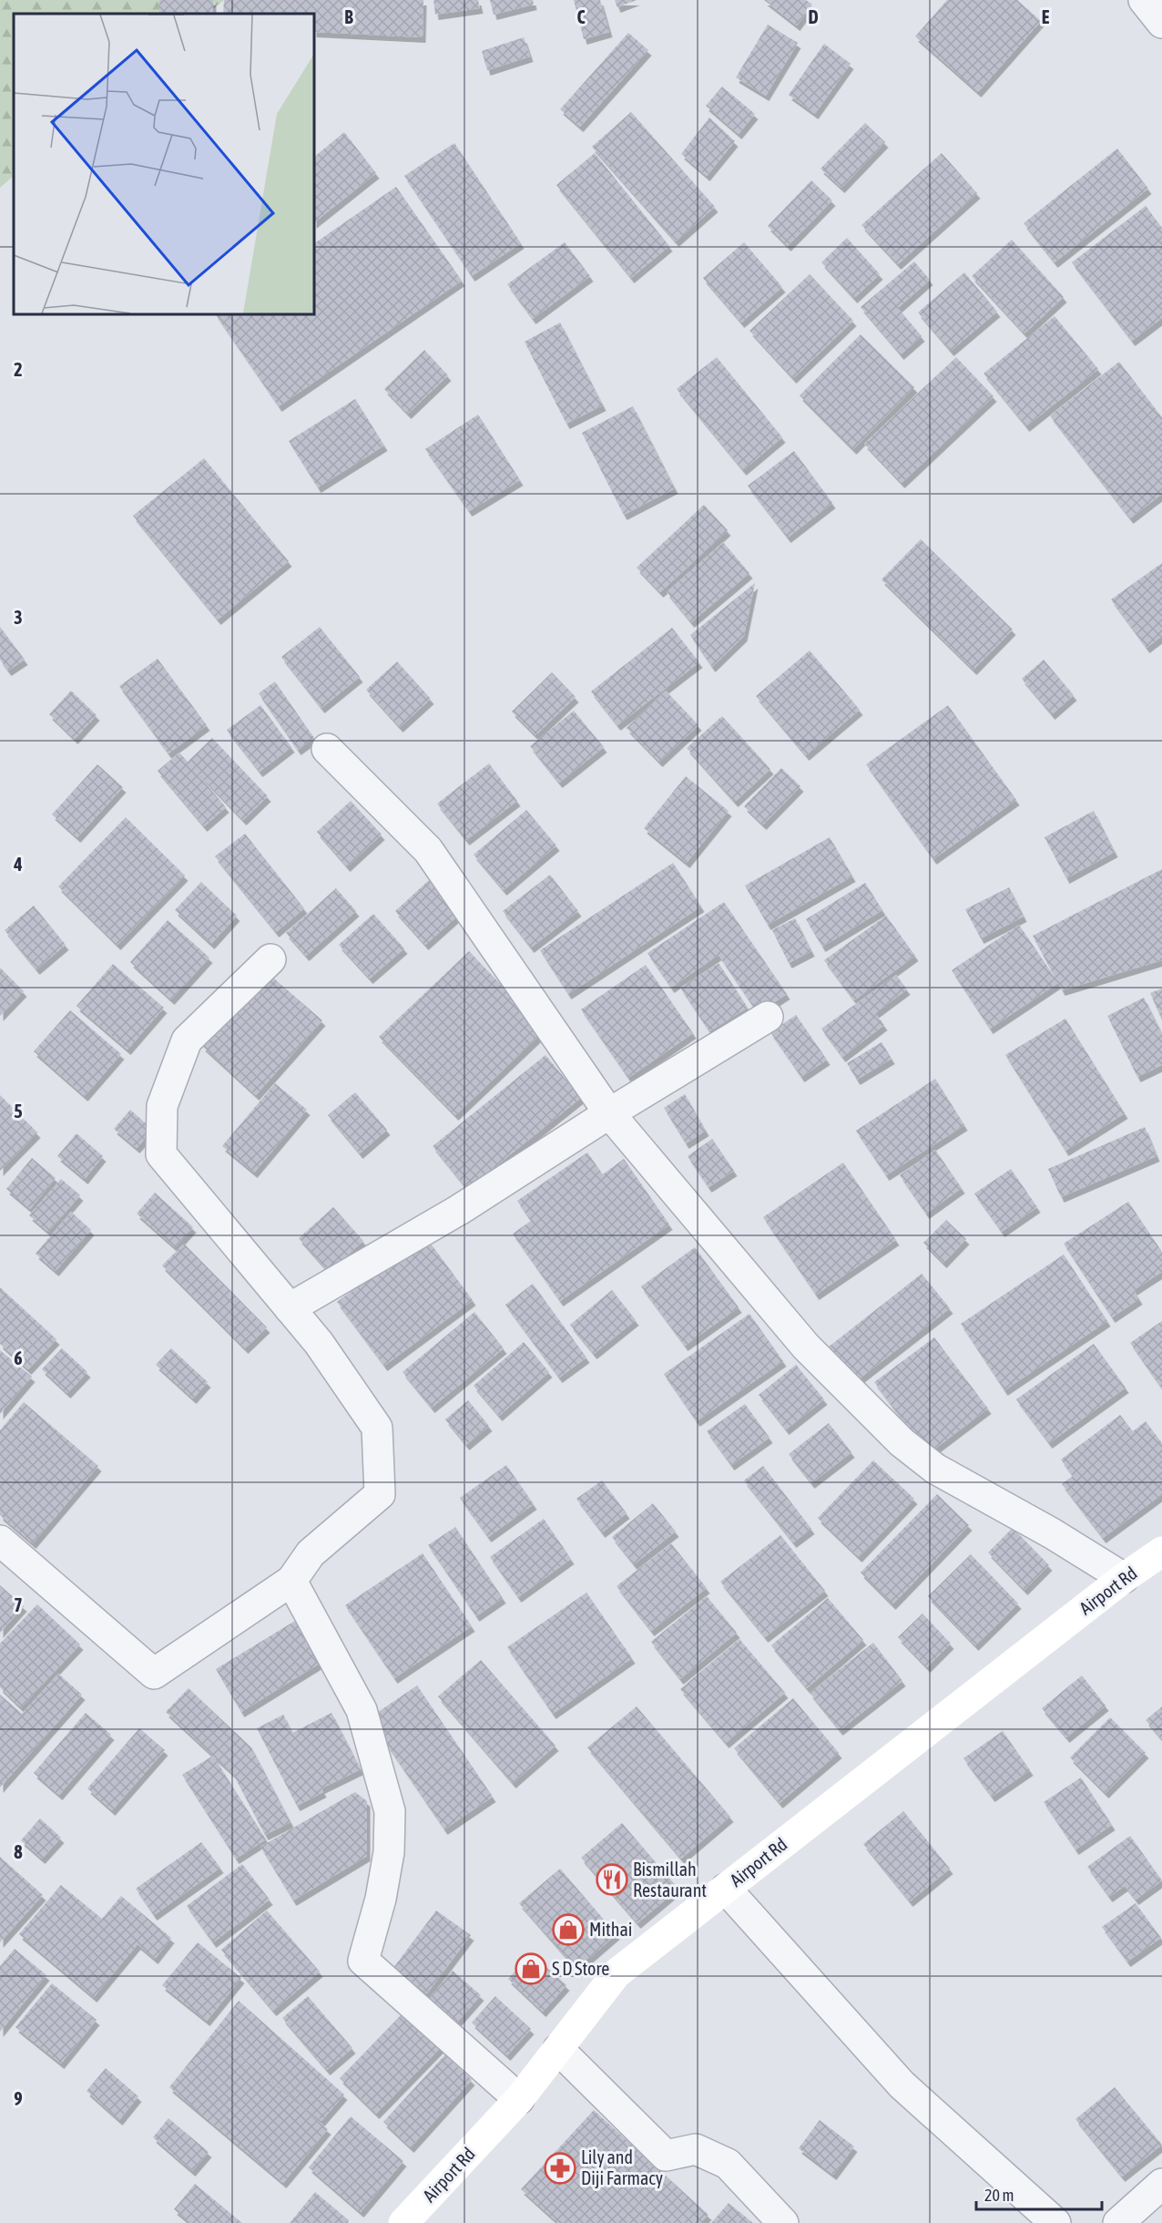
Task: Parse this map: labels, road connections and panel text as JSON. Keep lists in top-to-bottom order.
{
  "streets": {
    "main road": ["Airport Rd"]
  },
  "places": {
    "restaurant": ["Bismillah Restaurant"],
    "shop": ["Mithai", "S D Store"],
    "pharmacy": ["Lily and Diji Farmacy"]
  },
  "scale_bar": "20 m",
  "grid": {
    "columns": [
      "B",
      "C",
      "D",
      "E"
    ],
    "rows": [
      "2",
      "3",
      "4",
      "5",
      "6",
      "7",
      "8",
      "9"
    ]
  }
}
